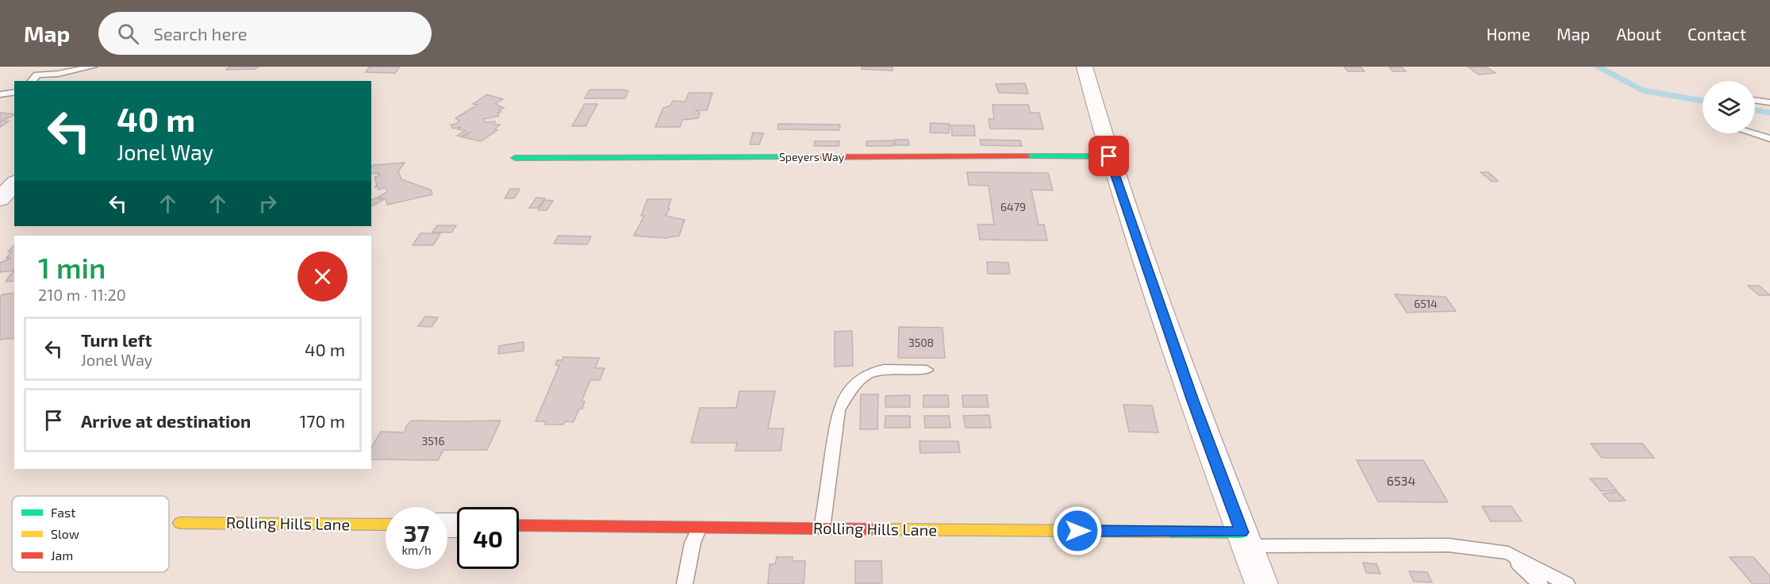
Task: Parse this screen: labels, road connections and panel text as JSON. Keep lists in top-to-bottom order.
{
  "streets": {
    "street": ["Speyers Way", "Rolling Hills Lane"]
  },
  "house_numbers": [
    "6479",
    "6514",
    "3508",
    "3516",
    "6534"
  ],
  "legend": ["Fast", "Slow", "Jam"],
  "page": {
    "header": "Map",
    "search": "Search here",
    "nav": [
      "Home",
      "Map",
      "About",
      "Contact"
    ],
    "turn": ["40 m", "Jonel Way"],
    "heading": ["1 min", "210 m · 11:20"],
    "list": [
      {
        "name": "Turn left",
        "note": "Jonel Way",
        "value": "40 m"
      },
      {
        "name": "Arrive at destination",
        "value": "170 m"
      }
    ],
    "speed": "37 km/h",
    "limit": "40"
  }
}
